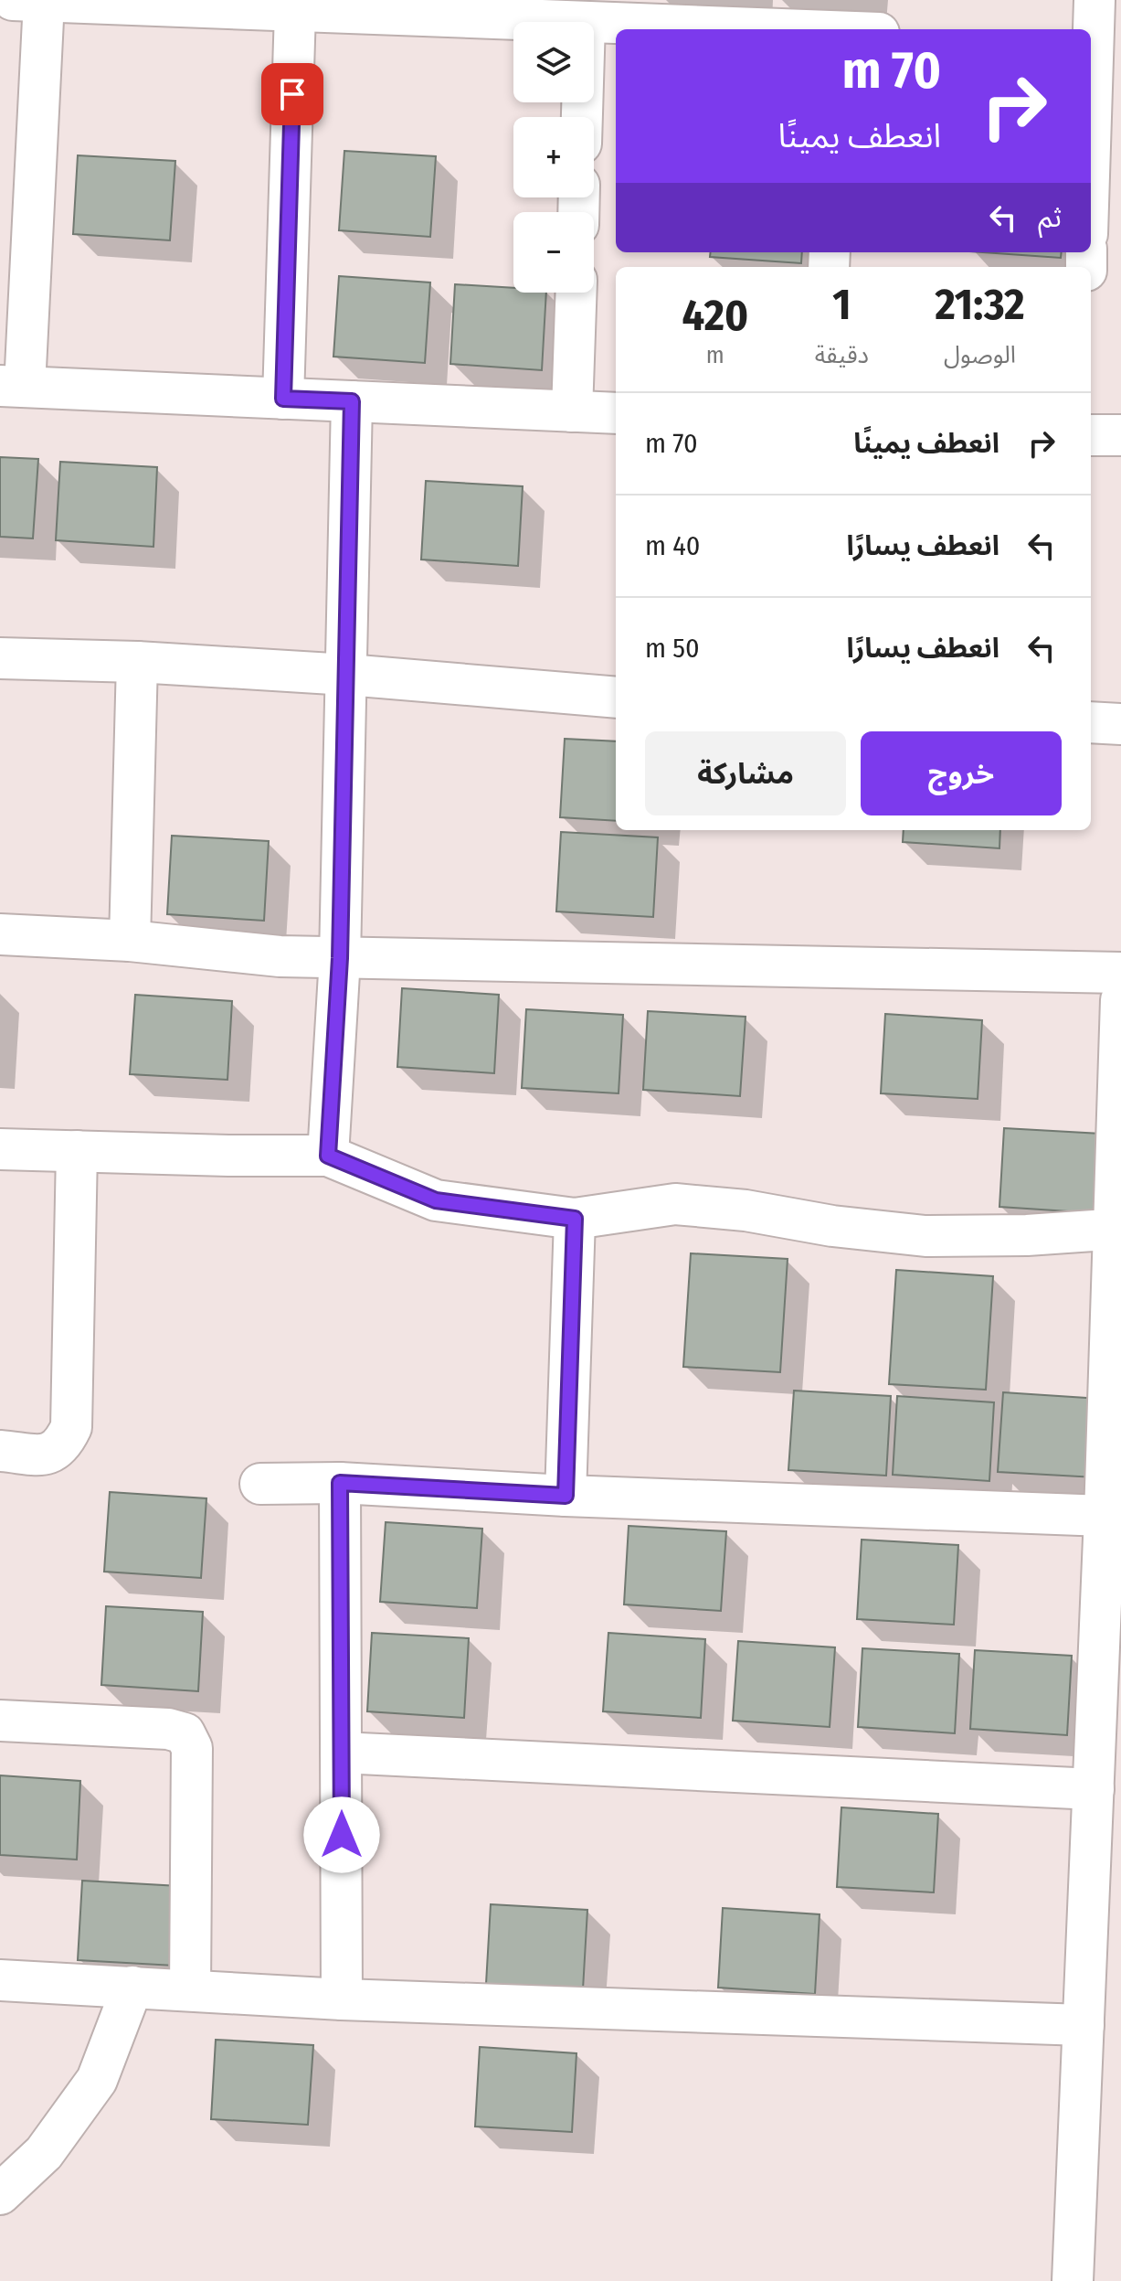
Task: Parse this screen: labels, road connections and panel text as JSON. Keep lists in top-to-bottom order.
{
  "page": {
    "map_buttons": ["+", "−"],
    "turn": ["70 m", "انعطف يمينًا"],
    "then": "ثم",
    "eta": [
      "21:32",
      "الوصول",
      "1",
      "دقيقة",
      "420",
      "m"
    ],
    "list": [
      {
        "name": "انعطف يمينًا",
        "value": "70 m"
      },
      {
        "name": "انعطف يسارًا",
        "value": "40 m"
      },
      {
        "name": "انعطف يسارًا",
        "value": "50 m"
      }
    ],
    "buttons": ["خروج", "مشاركة"]
  }
}
